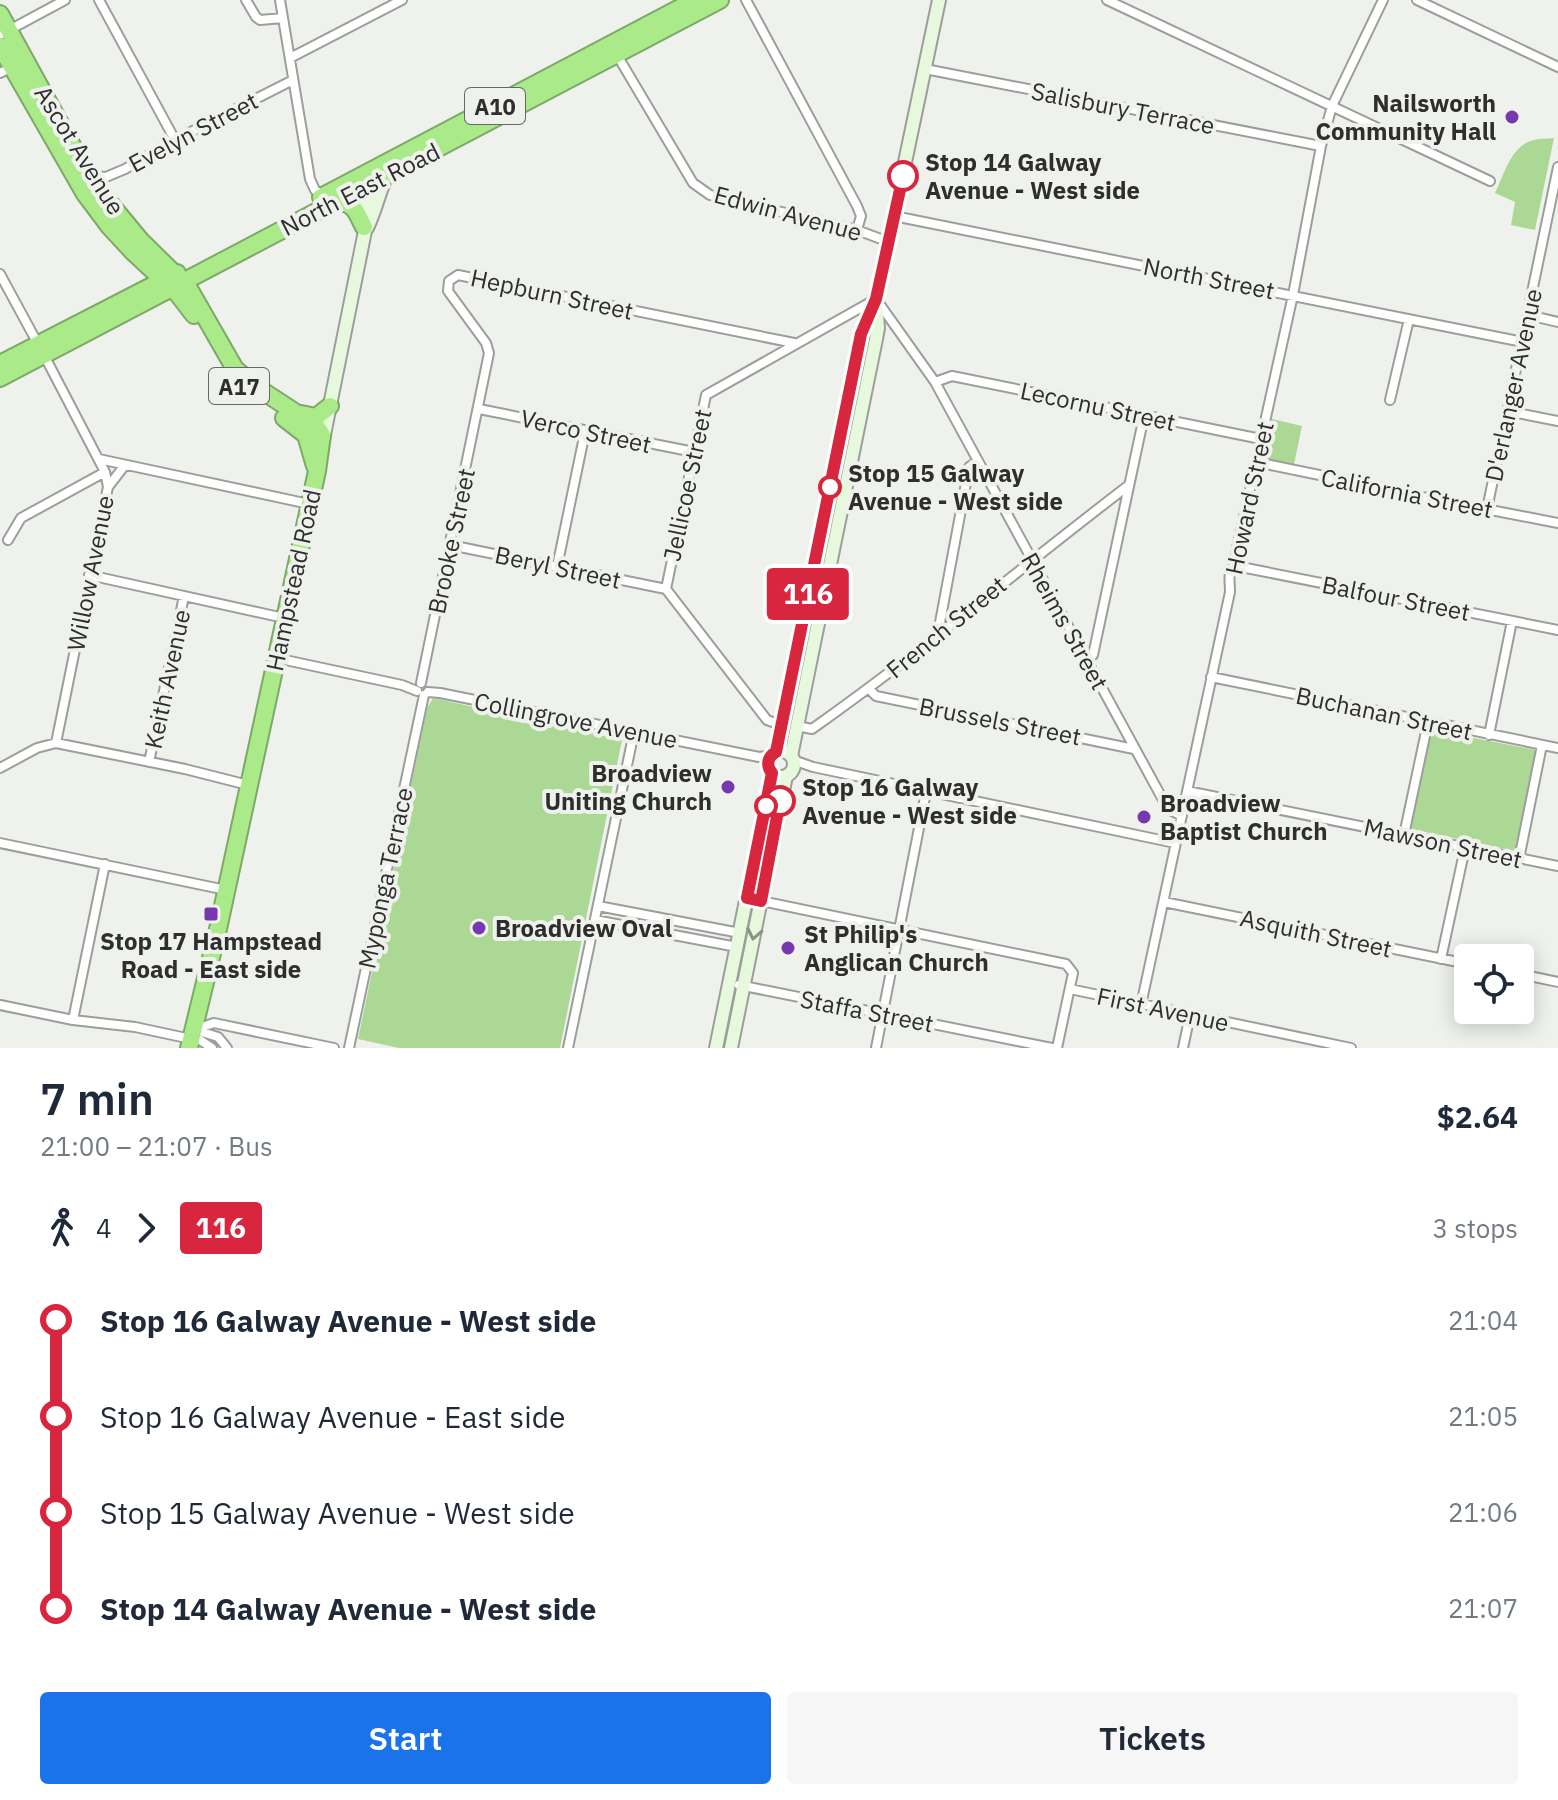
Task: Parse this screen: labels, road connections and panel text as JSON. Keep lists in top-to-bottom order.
{
  "streets": {
    "highway": [
      "A10",
      "Ascot Avenue",
      "North East Road",
      "A17",
      "Hampstead Road"
    ],
    "street": [
      "Salisbury Terrace",
      "Evelyn Street",
      "Edwin Avenue",
      "North Street",
      "Hepburn Street",
      "D'erlanger Avenue",
      "Lecornu Street",
      "Verco Street",
      "Jellicoe Street",
      "California Street",
      "Howard Street",
      "Brooke Street",
      "Beryl Street",
      "Willow Avenue",
      "Balfour Street",
      "Rheims Street",
      "French Street",
      "Keith Avenue",
      "Buchanan Street",
      "Collingrove Avenue",
      "Brussels Street",
      "Mawson Street",
      "Myponga Terrace",
      "Asquith Street",
      "First Avenue",
      "Staffa Street"
    ]
  },
  "crossings": [
    ["Salisbury Terrace", "Howard Street"],
    ["Evelyn Street", "Ascot Avenue"],
    ["Ascot Avenue", "North East Road"],
    ["Ascot Avenue", "A17"],
    ["North East Road", "Edwin Avenue"],
    ["North East Road", "A17"],
    ["North East Road", "Willow Avenue"],
    ["North East Road", "Hampstead Road"],
    ["North Street", "D'erlanger Avenue"],
    ["North Street", "Howard Street"],
    ["Hepburn Street", "Verco Street"],
    ["Hepburn Street", "Jellicoe Street"],
    ["Hepburn Street", "Brooke Street"],
    ["D'erlanger Avenue", "California Street"],
    ["A17", "Hampstead Road"],
    ["Lecornu Street", "Howard Street"],
    ["Lecornu Street", "Rheims Street"],
    ["Verco Street", "Jellicoe Street"],
    ["Verco Street", "Brooke Street"],
    ["Jellicoe Street", "Beryl Street"],
    ["Jellicoe Street", "Rheims Street"],
    ["California Street", "Howard Street"],
    ["Howard Street", "Balfour Street"],
    ["Howard Street", "Rheims Street"],
    ["Howard Street", "Buchanan Street"],
    ["Howard Street", "Collingrove Avenue"],
    ["Howard Street", "Mawson Street"],
    ["Howard Street", "Asquith Street"],
    ["Howard Street", "First Avenue"],
    ["Brooke Street", "Beryl Street"],
    ["Brooke Street", "Collingrove Avenue"],
    ["Brooke Street", "Myponga Terrace"],
    ["Hampstead Road", "Collingrove Avenue"],
    ["Rheims Street", "French Street"],
    ["Rheims Street", "Brussels Street"],
    ["French Street", "Brussels Street"],
    ["Collingrove Avenue", "Myponga Terrace"]
  ],
  "places": {
    "other": [
      "Nailsworth Community Hall",
      "Stop 14 Galway Avenue - West side",
      "Stop 15 Galway Avenue - West side",
      "Broadview Uniting Church",
      "Stop 16 Galway Avenue - West side",
      "Broadview Baptist Church",
      "Broadview Oval",
      "St Philip's Anglican Church"
    ],
    "transit": ["Stop 17 Hampstead Road - East side"]
  },
  "lines": ["bus line 116"],
  "page": {
    "on_map": "116",
    "heading": ["7 min", "21:00 – 21:07 · Bus", "$2.64"],
    "legs": ["4", "116", "3 stops"],
    "list": [
      {
        "name": "Stop 16 Galway Avenue - West side",
        "value": "21:04"
      },
      {
        "name": "Stop 16 Galway Avenue - East side",
        "value": "21:05"
      },
      {
        "name": "Stop 15 Galway Avenue - West side",
        "value": "21:06"
      },
      {
        "name": "Stop 14 Galway Avenue - West side",
        "value": "21:07"
      }
    ],
    "buttons": ["Start", "Tickets"]
  }
}
